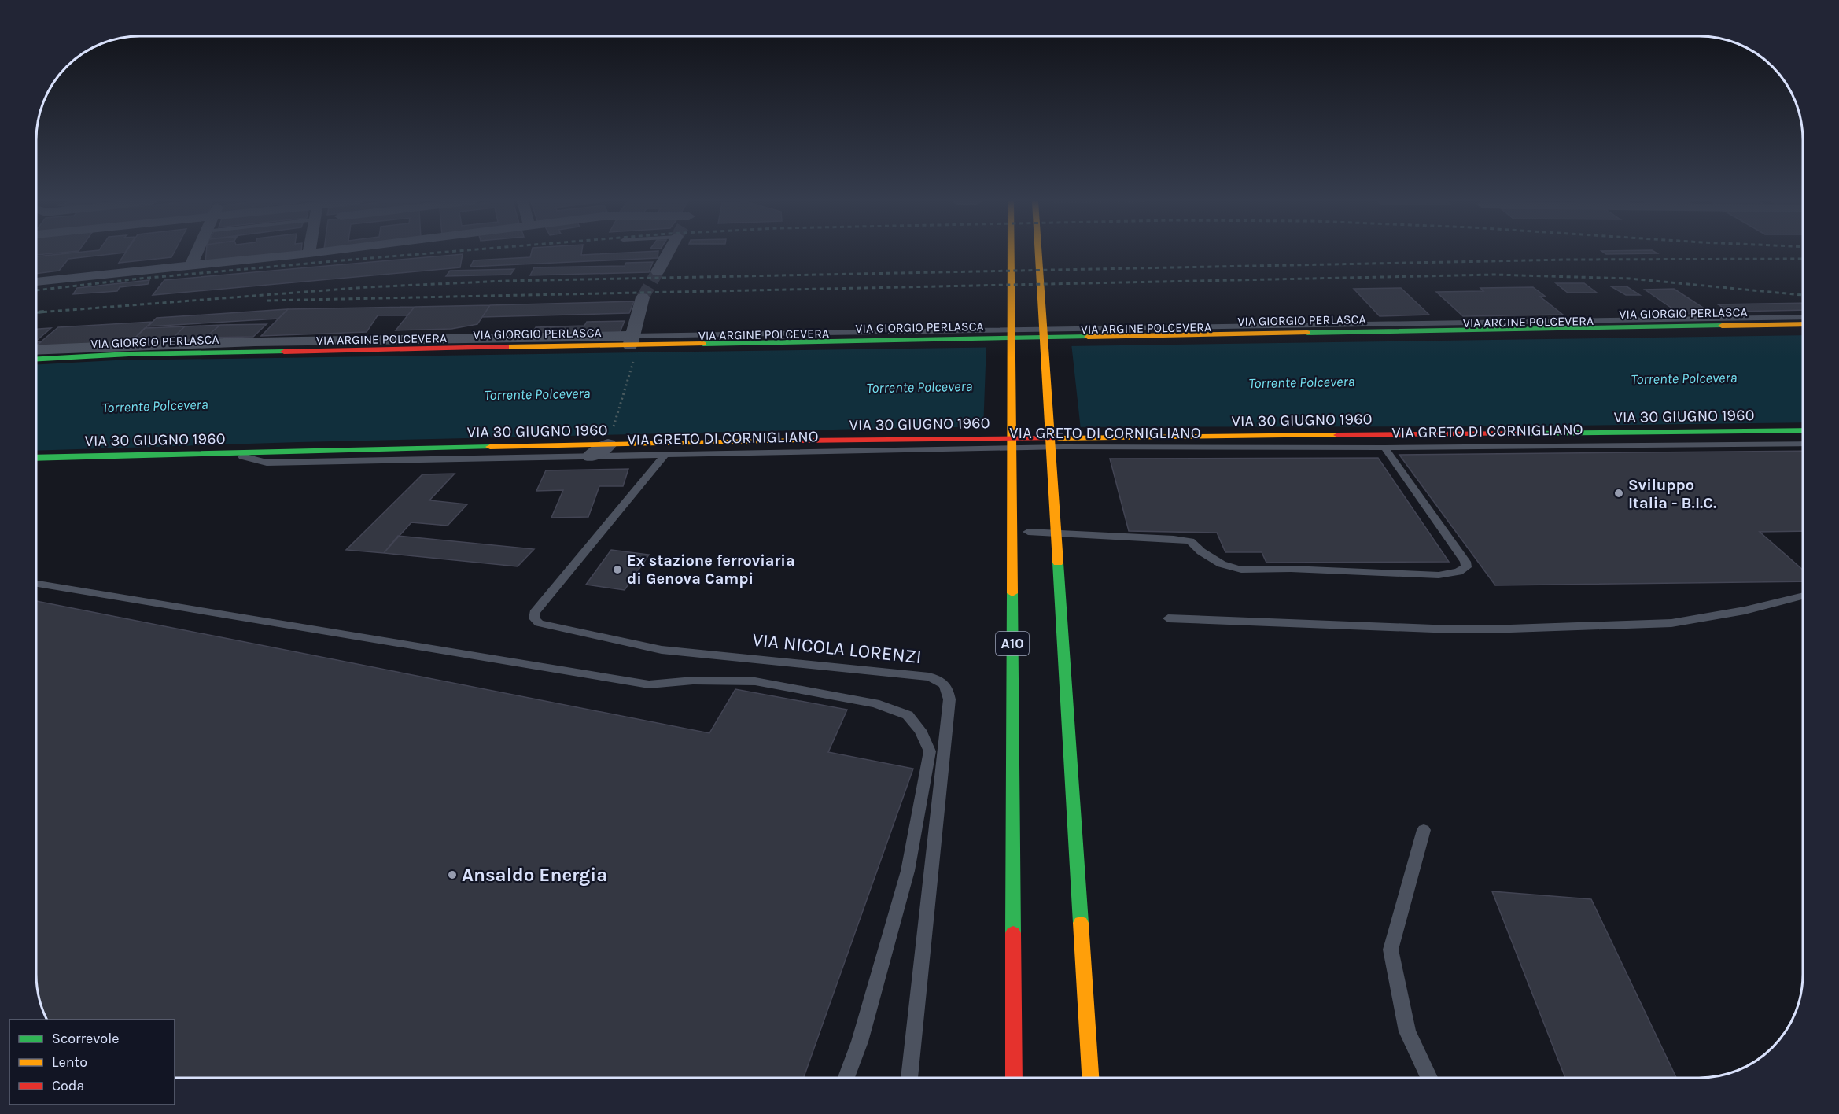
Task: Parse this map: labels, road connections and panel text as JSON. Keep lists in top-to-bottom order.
{
  "streets": {
    "main road": ["VIA GIORGIO PERLASCA", "VIA 30 GIUGNO 1960", "A10"],
    "street": ["VIA ARGINE POLCEVERA"],
    "lane": ["VIA GRETO DI CORNIGLIANO", "VIA NICOLA LORENZI"]
  },
  "crossings": [
    ["VIA GIORGIO PERLASCA", "VIA ARGINE POLCEVERA"],
    ["VIA 30 GIUGNO 1960", "VIA GRETO DI CORNIGLIANO"],
    ["VIA GRETO DI CORNIGLIANO", "VIA NICOLA LORENZI"]
  ],
  "water": ["Torrente Polcevera"],
  "places": ["Sviluppo Italia - B.I.C.", "Ex stazione ferroviaria di Genova Campi", "Ansaldo Energia"],
  "legend": ["Scorrevole", "Lento", "Coda"]
}
